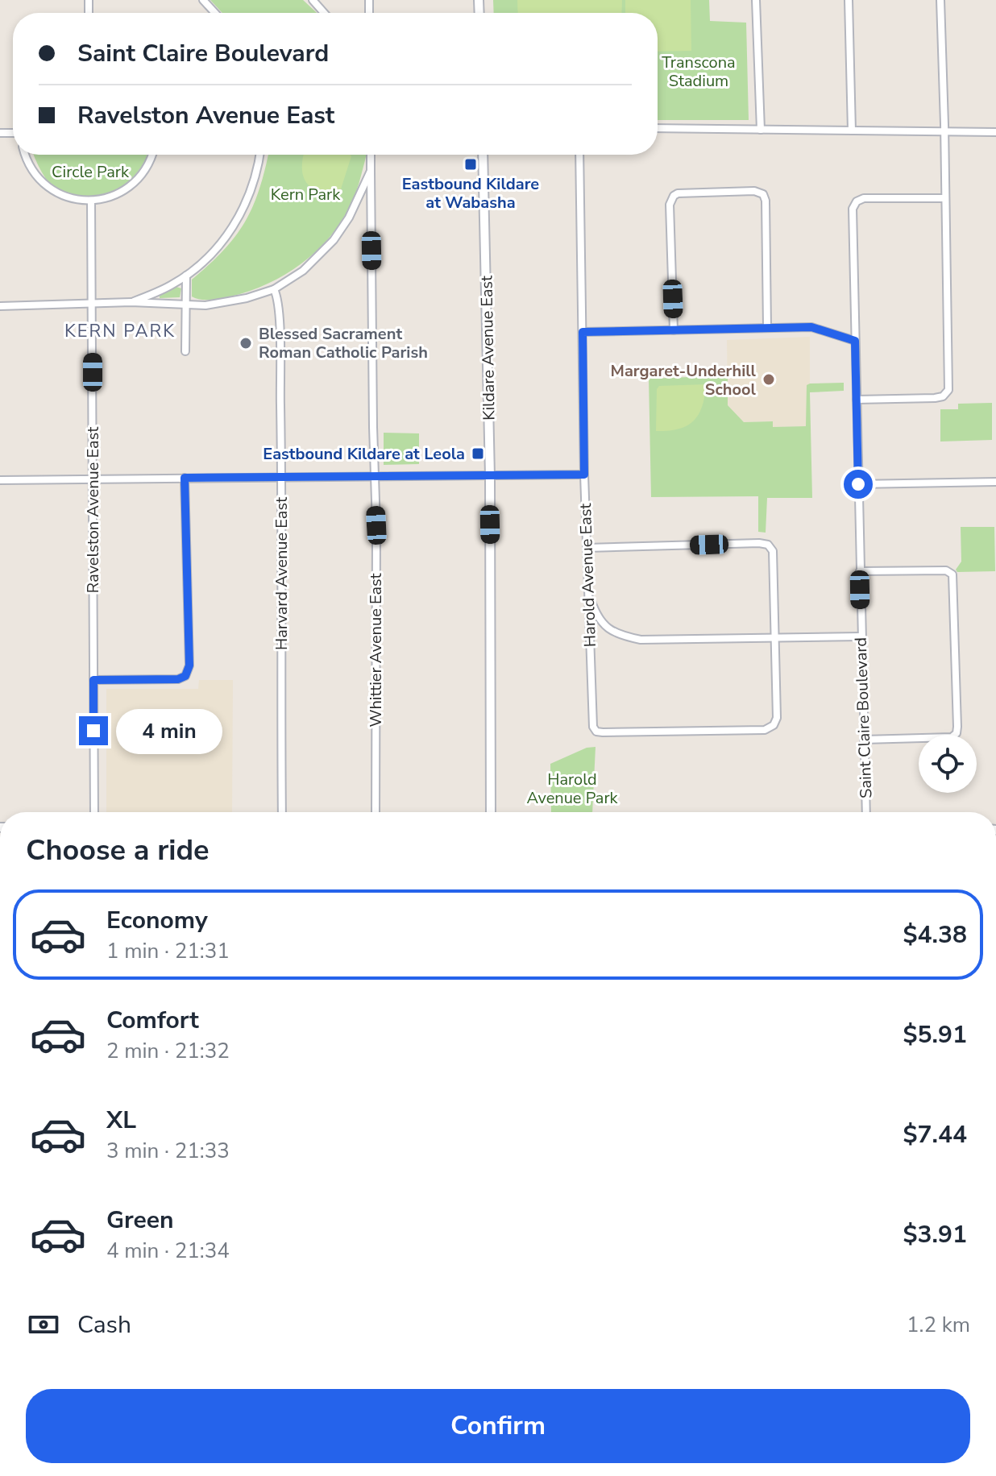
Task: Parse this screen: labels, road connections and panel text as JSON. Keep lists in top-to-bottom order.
{
  "streets": {
    "street": [
      "Kildare Avenue East",
      "Ravelston Avenue East",
      "Harvard Avenue East",
      "Harold Avenue East",
      "Whittier Avenue East",
      "Saint Claire Boulevard"
    ]
  },
  "districts": ["KERN PARK"],
  "parks": [
    "Transcona Stadium",
    "Circle Park",
    "Kern Park",
    "Harold Avenue Park"
  ],
  "places": {
    "transit": ["Eastbound Kildare at Wabasha", "Eastbound Kildare at Leola"],
    "other": ["Blessed Sacrament Roman Catholic Parish", "Margaret-Underhill School"]
  },
  "page": {
    "banner": ["Saint Claire Boulevard", "Ravelston Avenue East"],
    "bubble": "4 min",
    "heading": "Choose a ride",
    "list": [
      {
        "name": "Economy",
        "note": "1 min · 21:31",
        "value": "$4.38"
      },
      {
        "name": "Comfort",
        "note": "2 min · 21:32",
        "value": "$5.91"
      },
      {
        "name": "XL",
        "note": "3 min · 21:33",
        "value": "$7.44"
      },
      {
        "name": "Green",
        "note": "4 min · 21:34",
        "value": "$3.91"
      }
    ],
    "pay": ["Cash", "1.2 km"],
    "buttons": "Confirm"
  }
}
